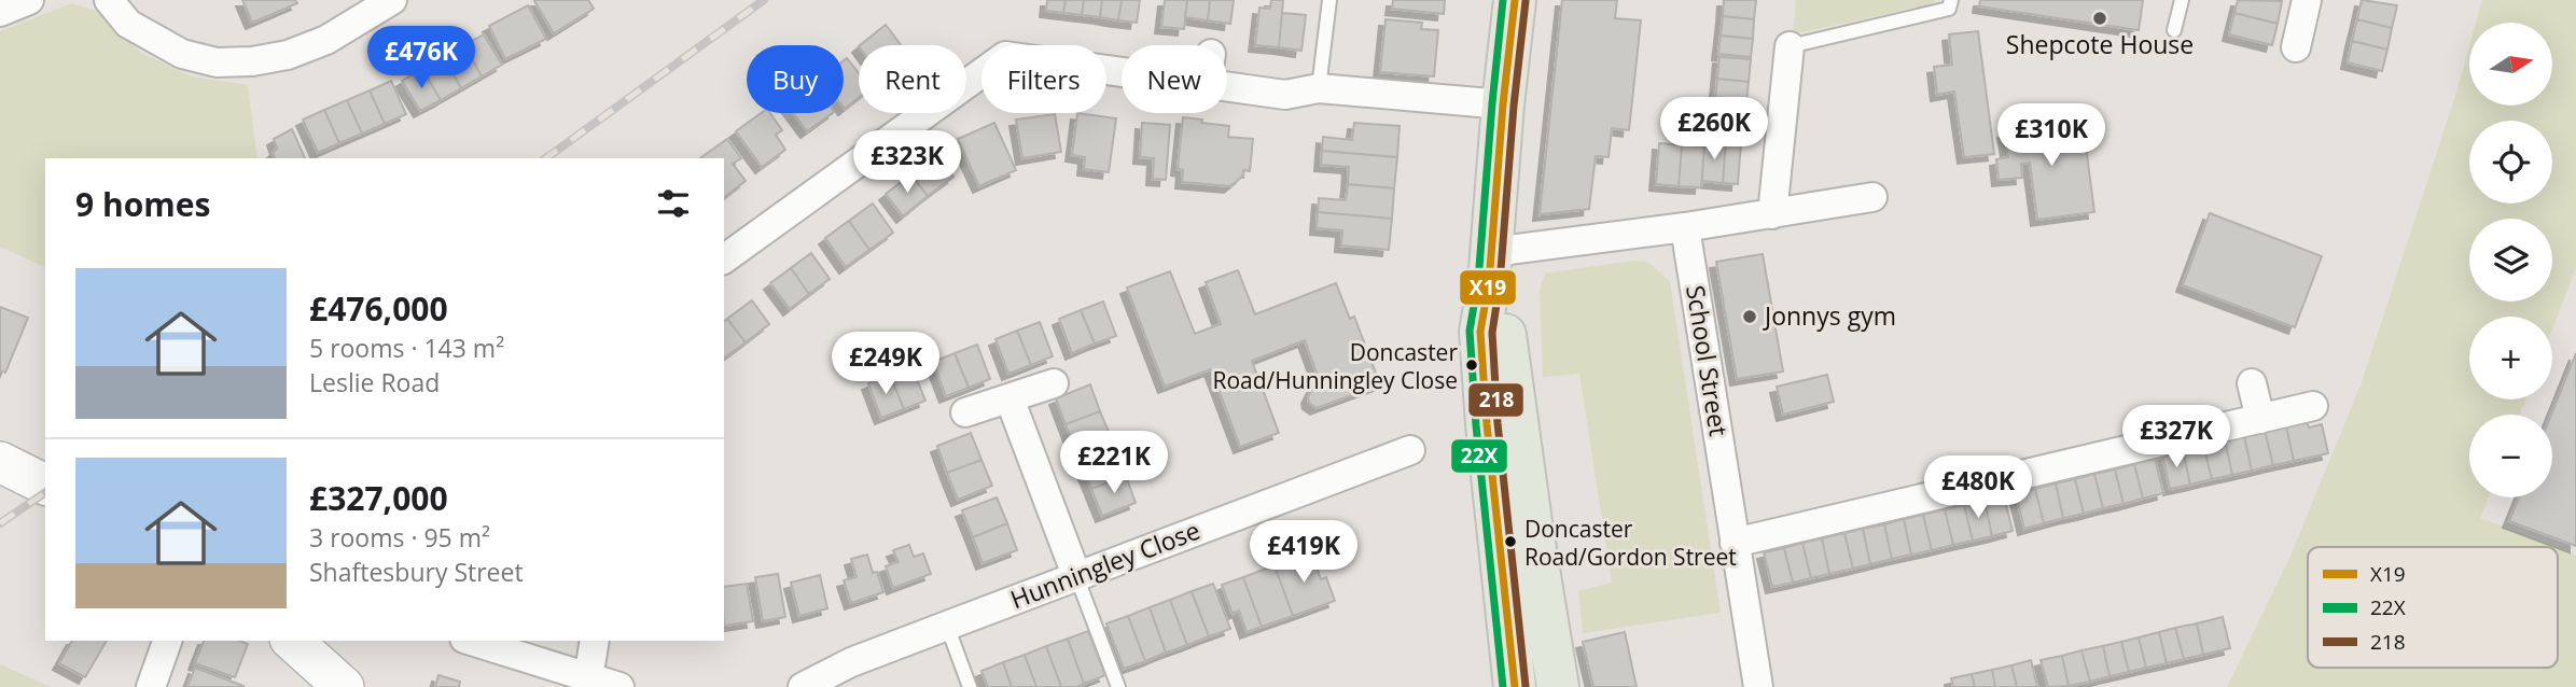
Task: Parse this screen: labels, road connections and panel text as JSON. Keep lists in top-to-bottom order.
{
  "streets": {
    "street": ["School Street", "Hunningley Close"]
  },
  "places": [
    "Shepcote House",
    "Jonnys gym",
    "Doncaster Road/Hunningley Close",
    "Doncaster Road/Gordon Street"
  ],
  "lines": ["transit line X19", "transit line 22X", "transit line 218"],
  "legend": ["X19", "22X", "218"],
  "north": "right",
  "page": {
    "map_buttons": ["+", "−"],
    "price": [
      "£476K",
      "£260K",
      "£310K",
      "£323K",
      "£249K",
      "£327K",
      "£221K",
      "£480K",
      "£419K"
    ],
    "chip": [
      "Buy",
      "Rent",
      "Filters",
      "New"
    ],
    "heading": "9 homes",
    "list": [
      {
        "name": "£476,000",
        "note": "5 rooms · 143 m² · Leslie Road"
      },
      {
        "name": "£327,000",
        "note": "3 rooms · 95 m² · Shaftesbury Street"
      }
    ]
  }
}
